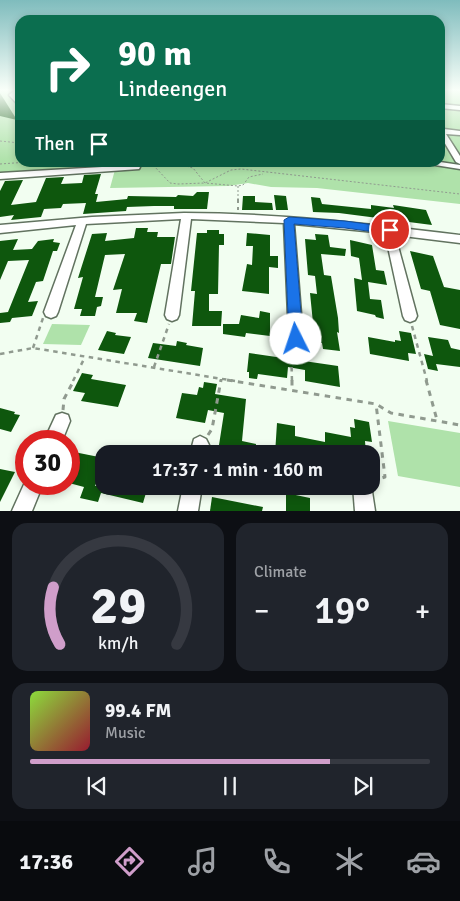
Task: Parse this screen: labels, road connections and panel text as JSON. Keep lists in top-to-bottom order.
{
  "page": {
    "turn": ["90 m", "Lindeengen"],
    "then": "Then",
    "limit": "30",
    "trip": "17:37 · 1 min · 160 m",
    "tile": "Climate",
    "heat": ["−", "19°", "+"],
    "song": ["99.4 FM", "Music"],
    "tabs": "17:36",
    "gauge": ["29", "km/h"]
  }
}
